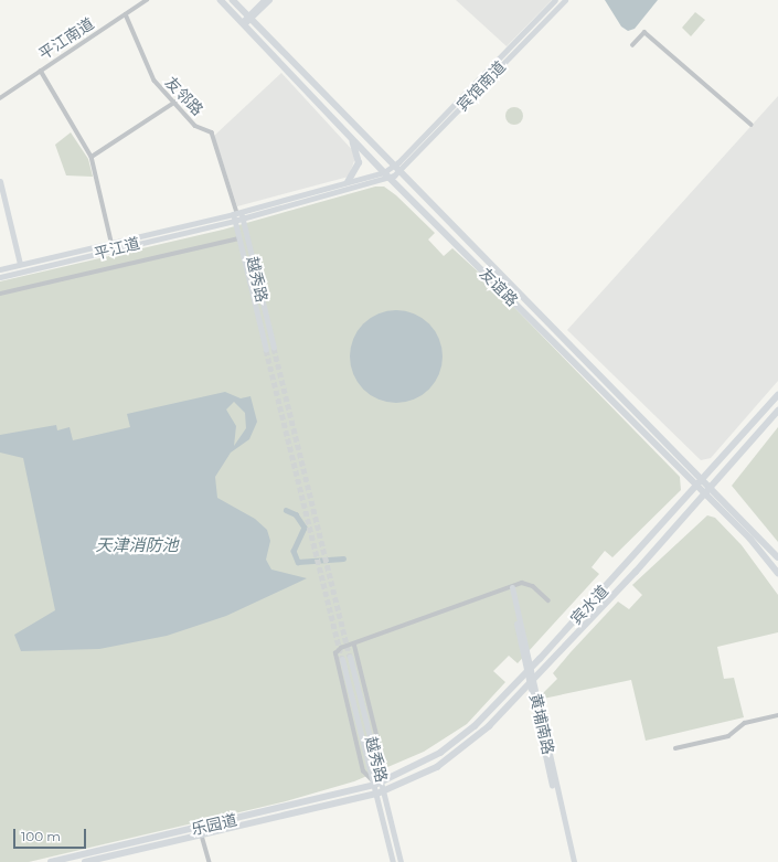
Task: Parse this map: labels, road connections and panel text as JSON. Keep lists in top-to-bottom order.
{
  "streets": {
    "main road": ["友谊路", "宾水道", "乐园道"],
    "street": [
      "平江南道",
      "宾馆南道",
      "友邻路",
      "平江道",
      "越秀路",
      "黄埔南路"
    ]
  },
  "crossings": [
    ["平江南道", "友邻路"],
    ["宾馆南道", "平江道"],
    ["宾馆南道", "友谊路"],
    ["友邻路", "平江道"],
    ["友邻路", "越秀路"],
    ["平江道", "越秀路"],
    ["平江道", "友谊路"],
    ["越秀路", "宾水道"],
    ["越秀路", "乐园道"],
    ["友谊路", "宾水道"],
    ["宾水道", "黄埔南路"],
    ["宾水道", "乐园道"]
  ],
  "water": ["天津消防池"],
  "scale_bar": "100 m"
}
